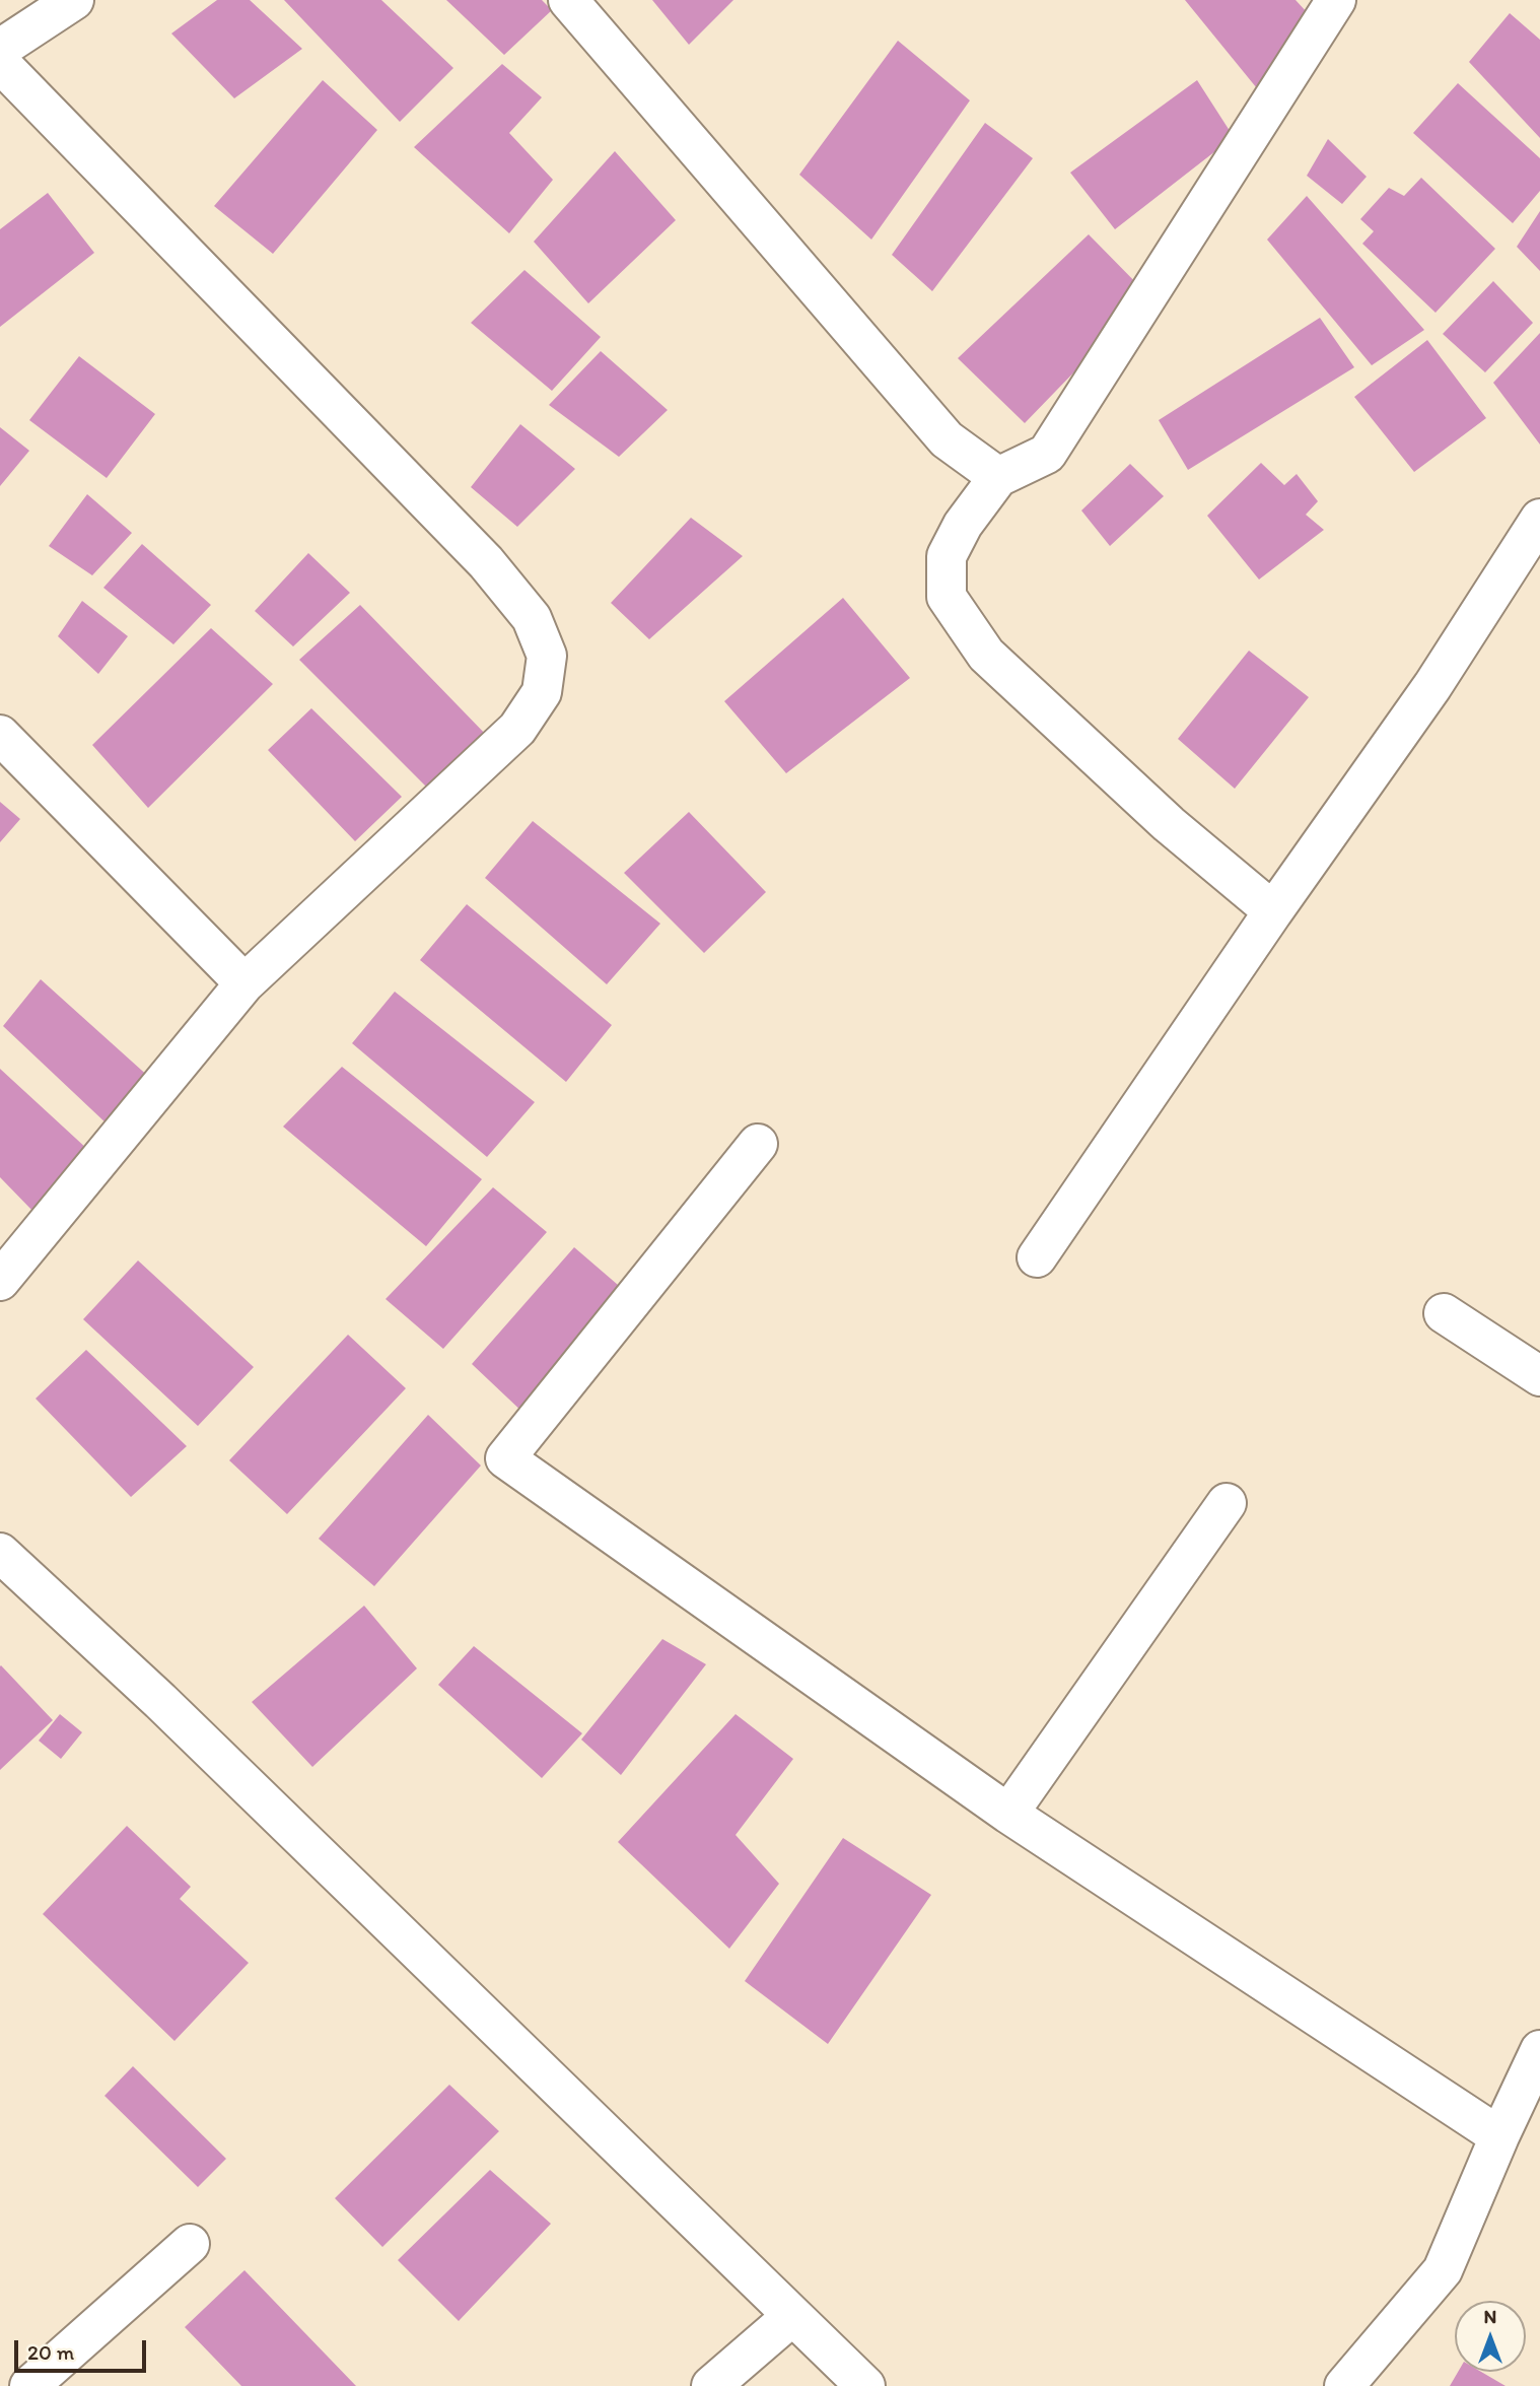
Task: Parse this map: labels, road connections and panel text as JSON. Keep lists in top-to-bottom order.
{
  "scale_bar": "20 m",
  "north": "top"
}
